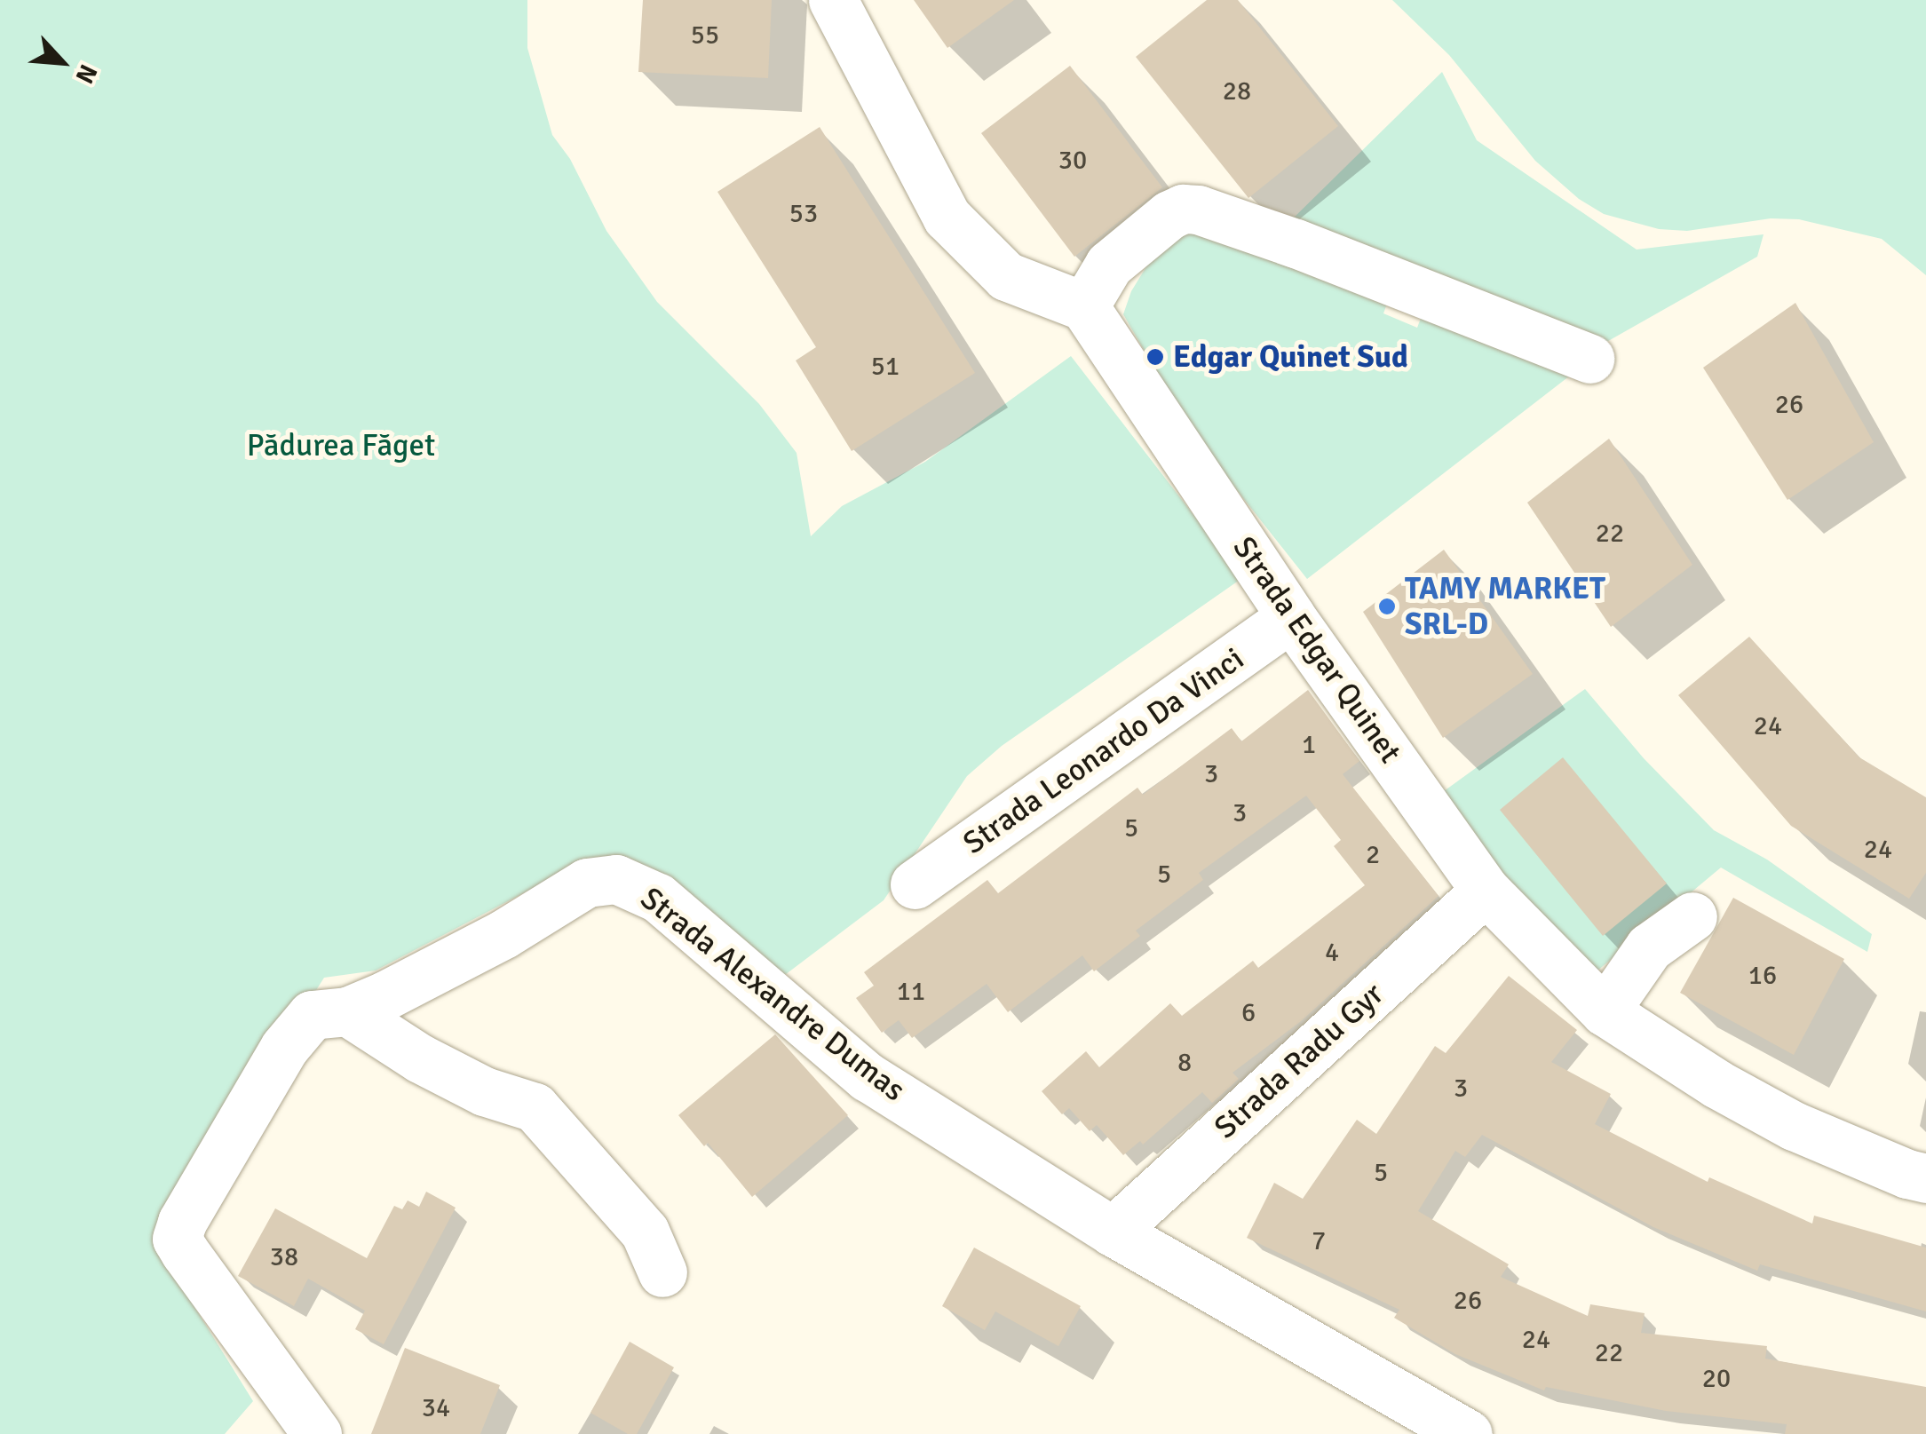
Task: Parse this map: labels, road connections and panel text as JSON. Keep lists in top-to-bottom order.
{
  "streets": {
    "street": [
      "Strada Edgar Quinet",
      "Strada Leonardo Da Vinci",
      "Strada Alexandre Dumas",
      "Strada Radu Gyr"
    ]
  },
  "crossings": [
    ["Strada Edgar Quinet", "Strada Leonardo Da Vinci"],
    ["Strada Edgar Quinet", "Strada Radu Gyr"],
    ["Strada Alexandre Dumas", "Strada Radu Gyr"]
  ],
  "parks": ["Pădurea Făget"],
  "places": ["Edgar Quinet Sud", "TAMY MARKET SRL-D"],
  "house_numbers": [
    "55",
    "28",
    "30",
    "53",
    "51",
    "26",
    "22",
    "24",
    "1",
    "3",
    "3",
    "5",
    "24",
    "2",
    "5",
    "4",
    "16",
    "11",
    "6",
    "8",
    "3",
    "5",
    "7",
    "38",
    "26",
    "24",
    "22",
    "20",
    "34"
  ],
  "north": "bottom right"
}
